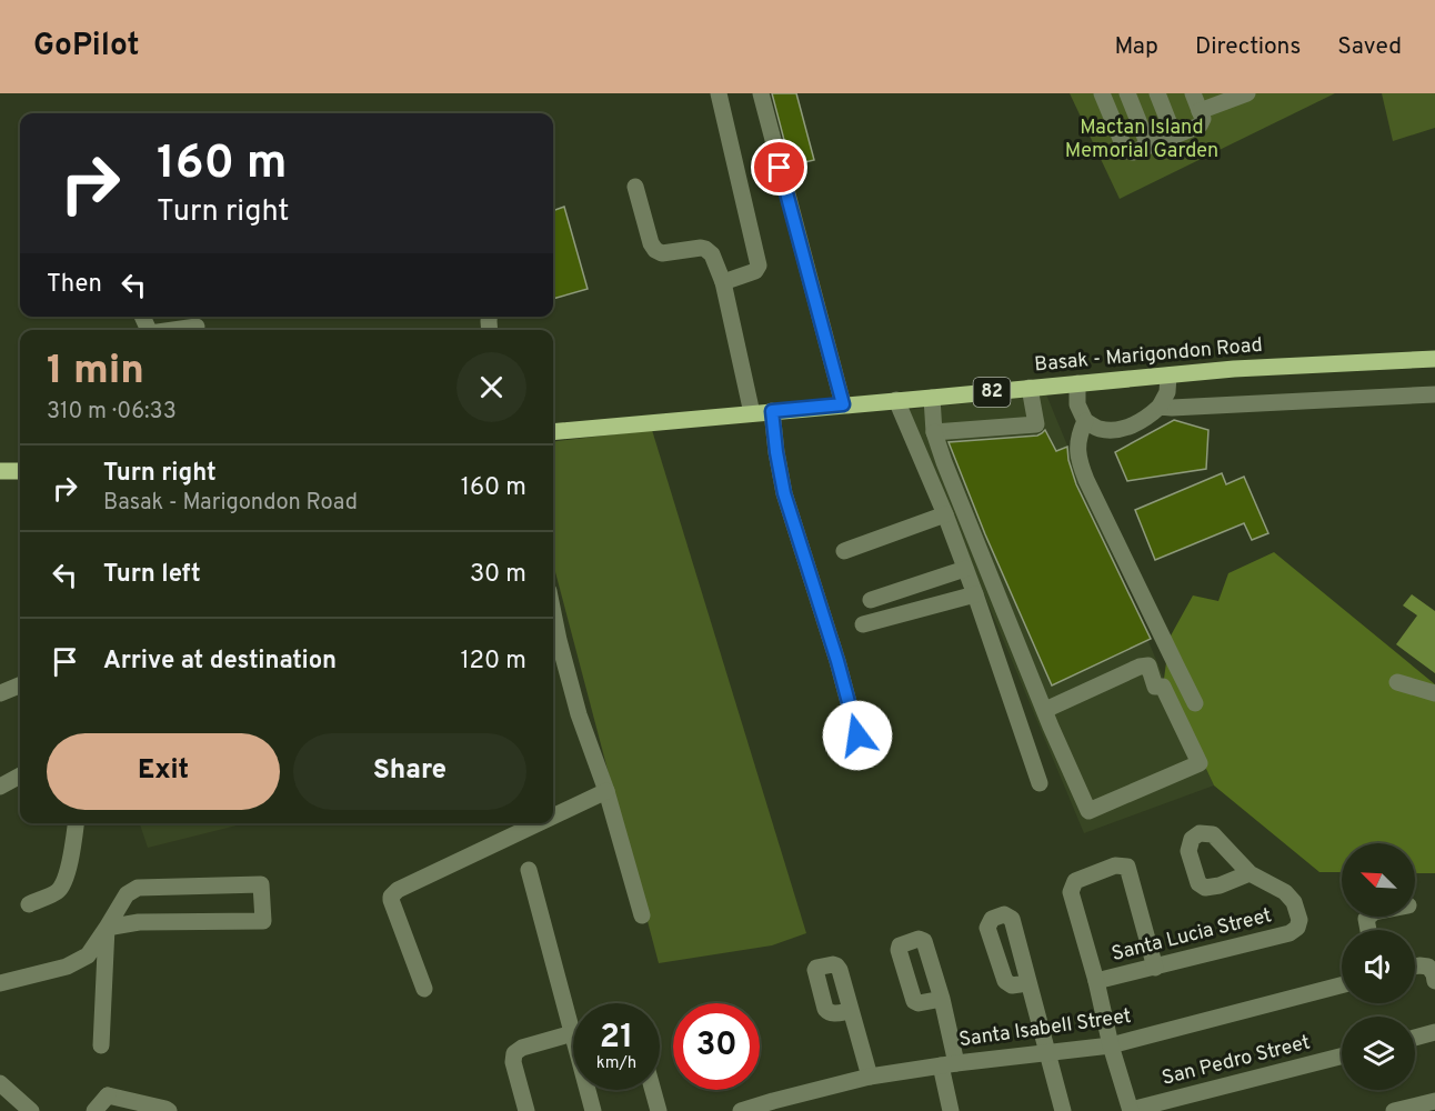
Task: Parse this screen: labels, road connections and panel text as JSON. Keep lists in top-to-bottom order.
{
  "streets": {
    "main road": ["Basak - Marigondon Road", "82"],
    "street": ["Santa Lucia Street", "Santa Isabell Street", "San Pedro Street"]
  },
  "parks": ["Mactan Island Memorial Garden"],
  "north": "top left",
  "page": {
    "header": "GoPilot",
    "nav": ["Map", "Directions", "Saved"],
    "turn": ["160 m", "Turn right"],
    "then": "Then",
    "heading": ["1 min", "310 m · 06:33"],
    "list": [
      {
        "name": "Turn right",
        "note": "Basak - Marigondon Road",
        "value": "160 m"
      },
      {
        "name": "Turn left",
        "value": "30 m"
      },
      {
        "name": "Arrive at destination",
        "value": "120 m"
      }
    ],
    "buttons": ["Exit", "Share"],
    "speed": "21 km/h",
    "limit": "30"
  }
}
